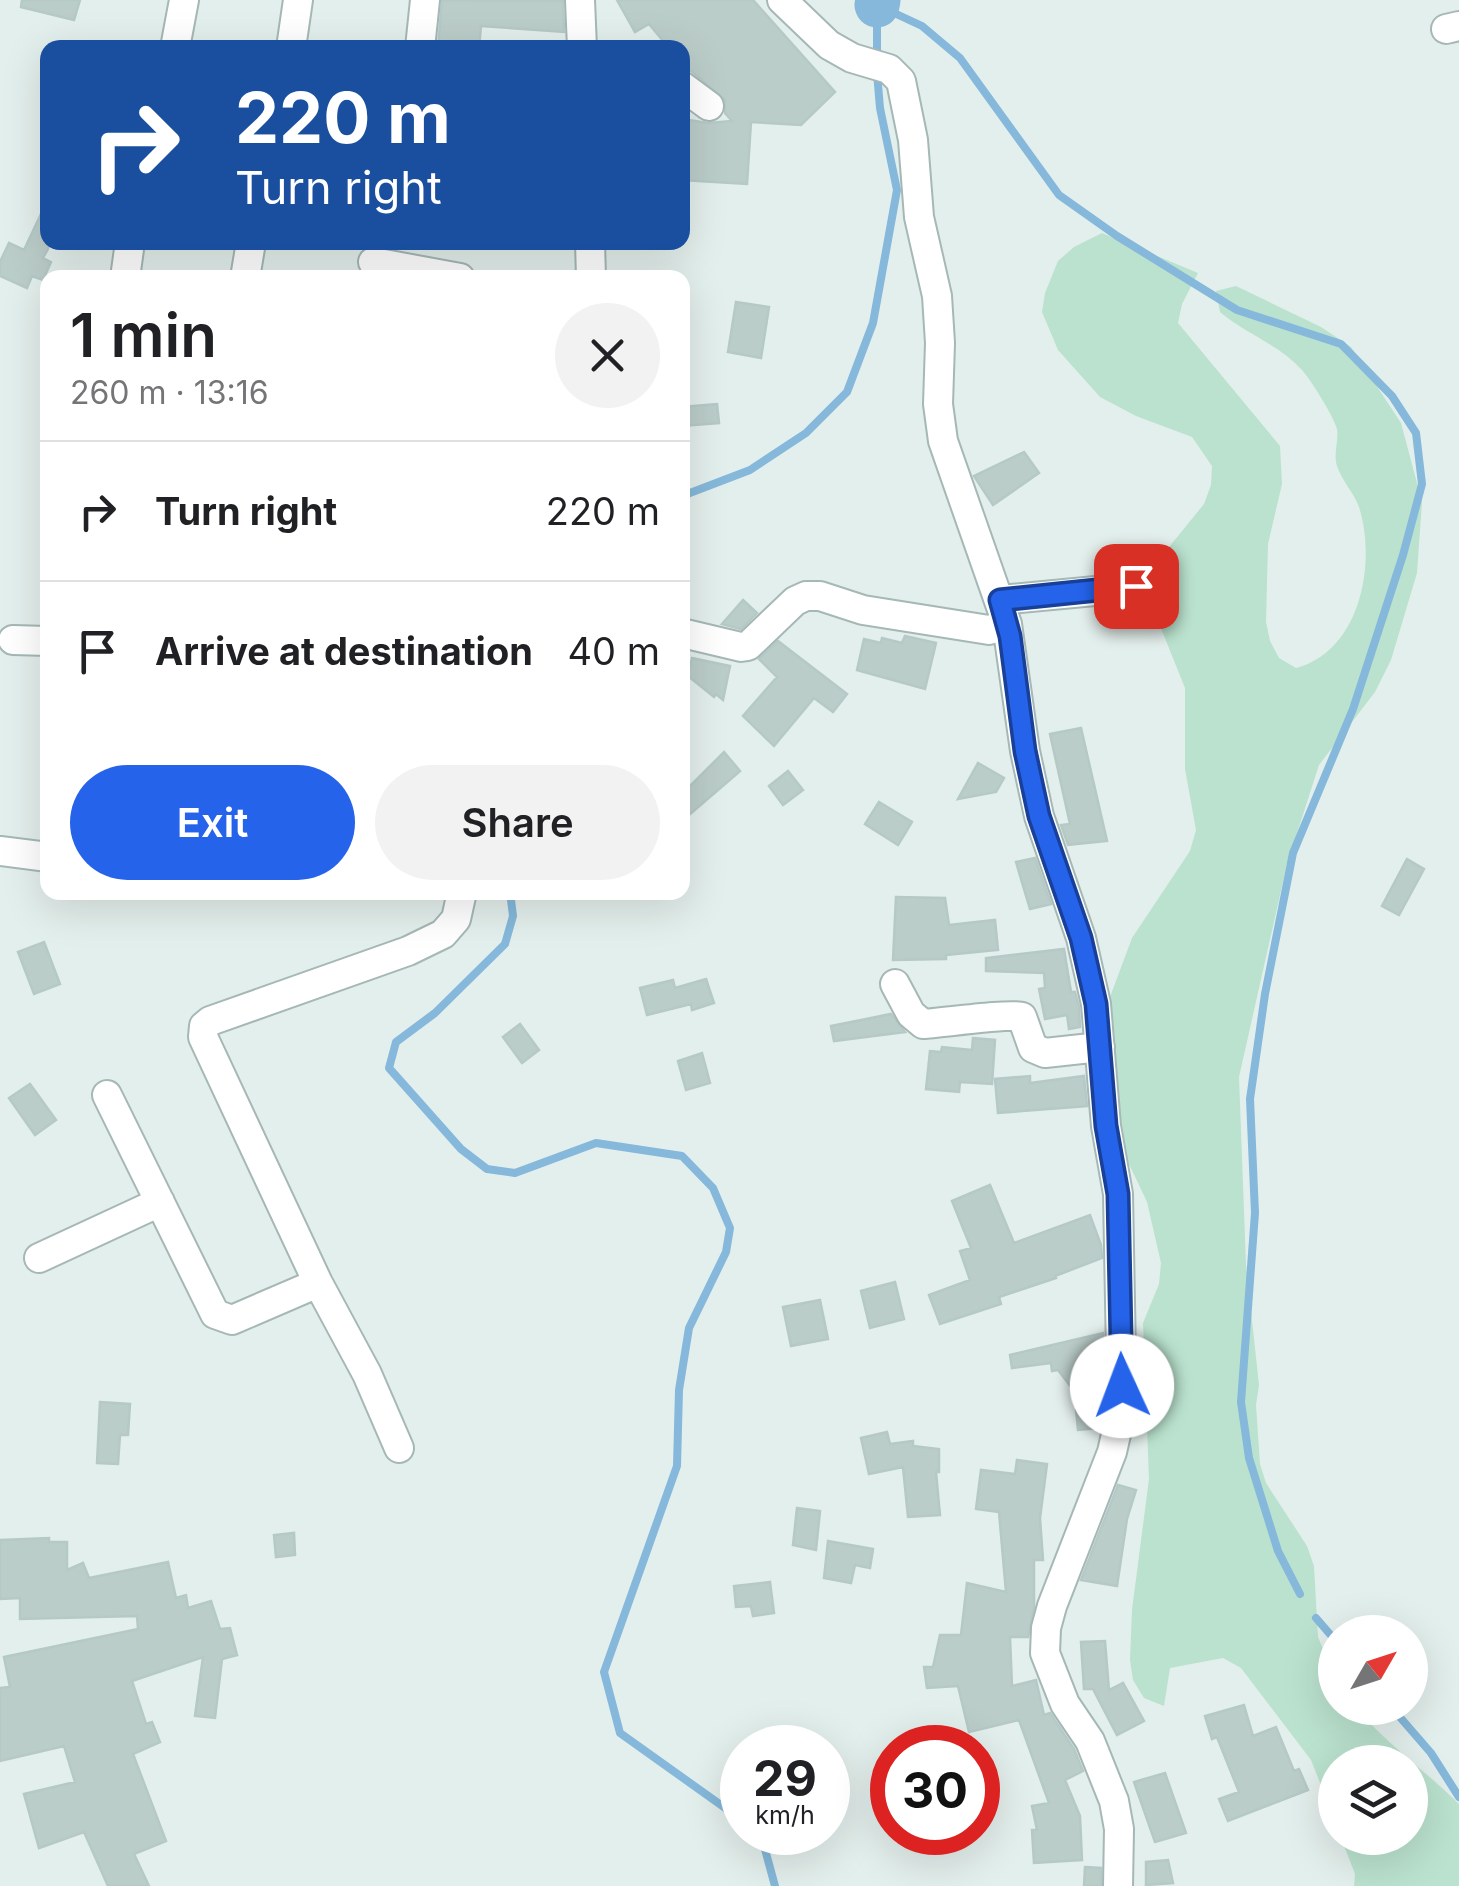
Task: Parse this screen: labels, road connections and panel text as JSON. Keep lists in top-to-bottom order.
{
  "north": "top right",
  "page": {
    "turn": ["220 m", "Turn right"],
    "heading": ["1 min", "260 m · 13:16"],
    "list": [
      {
        "name": "Turn right",
        "value": "220 m"
      },
      {
        "name": "Arrive at destination",
        "value": "40 m"
      }
    ],
    "buttons": ["Exit", "Share"],
    "speed": "29 km/h",
    "limit": "30"
  }
}
